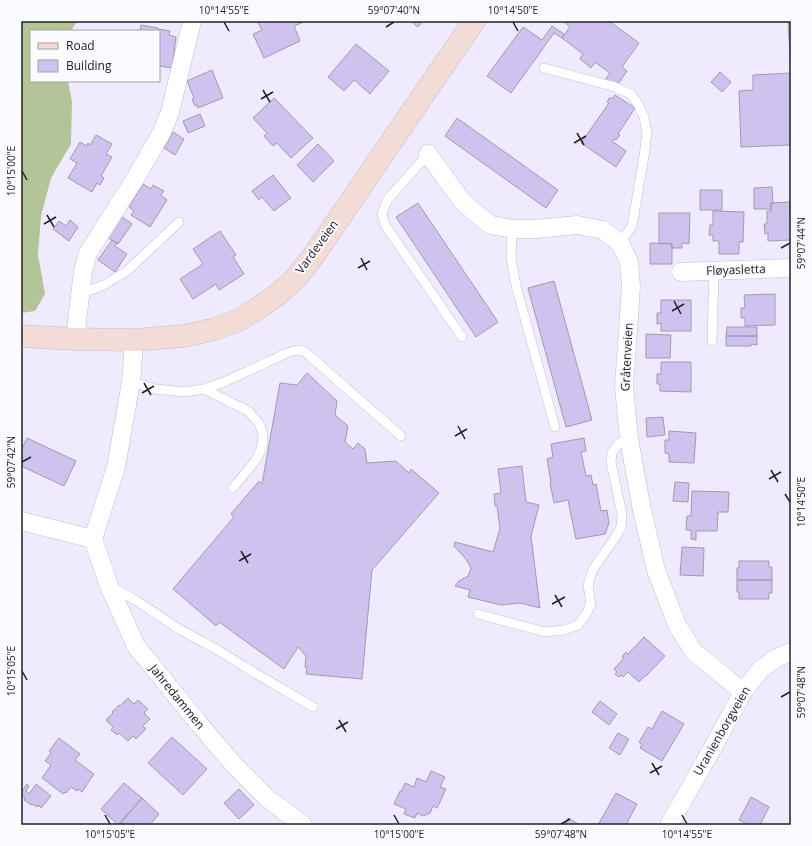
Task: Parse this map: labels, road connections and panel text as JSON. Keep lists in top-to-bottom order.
{
  "streets": {
    "street": [
      "Vardeveien",
      "Fløyasletta",
      "Gråtenveien",
      "Jahredammen",
      "Uranienborgveien"
    ]
  },
  "crossings": [
    ["Gråtenveien", "Uranienborgveien"]
  ],
  "legend": ["Road", "Building"],
  "coordinates": [
    "10°14'55\"E",
    "59°07'40\"N",
    "10°14'50\"E",
    "10°15'00\"E",
    "59°07'44\"N",
    "59°07'42\"N",
    "10°15'05\"E",
    "59°07'48\"N"
  ]
}
